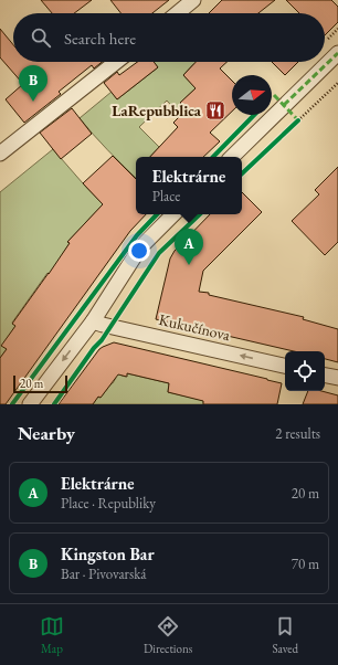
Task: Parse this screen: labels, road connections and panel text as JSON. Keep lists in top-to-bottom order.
{
  "streets": {
    "street": ["Kukučínova"]
  },
  "one_way": ["Kukučínova"],
  "places": {
    "restaurant": ["LaRepubblica"]
  },
  "scale_bar": "20 m",
  "north": "right",
  "page": {
    "search": "Search here",
    "pins": ["B", "A"],
    "popup": ["Elektrárne", "Place"],
    "scale": "20 m",
    "heading": ["Nearby", "2 results"],
    "list": [
      {
        "mark": "A",
        "name": "Elektrárne",
        "note": "Place · Republiky",
        "value": "20 m"
      },
      {
        "mark": "B",
        "name": "Kingston Bar",
        "note": "Bar · Pivovarská",
        "value": "70 m"
      }
    ],
    "nav": ["Map", "Directions", "Saved"]
  }
}
